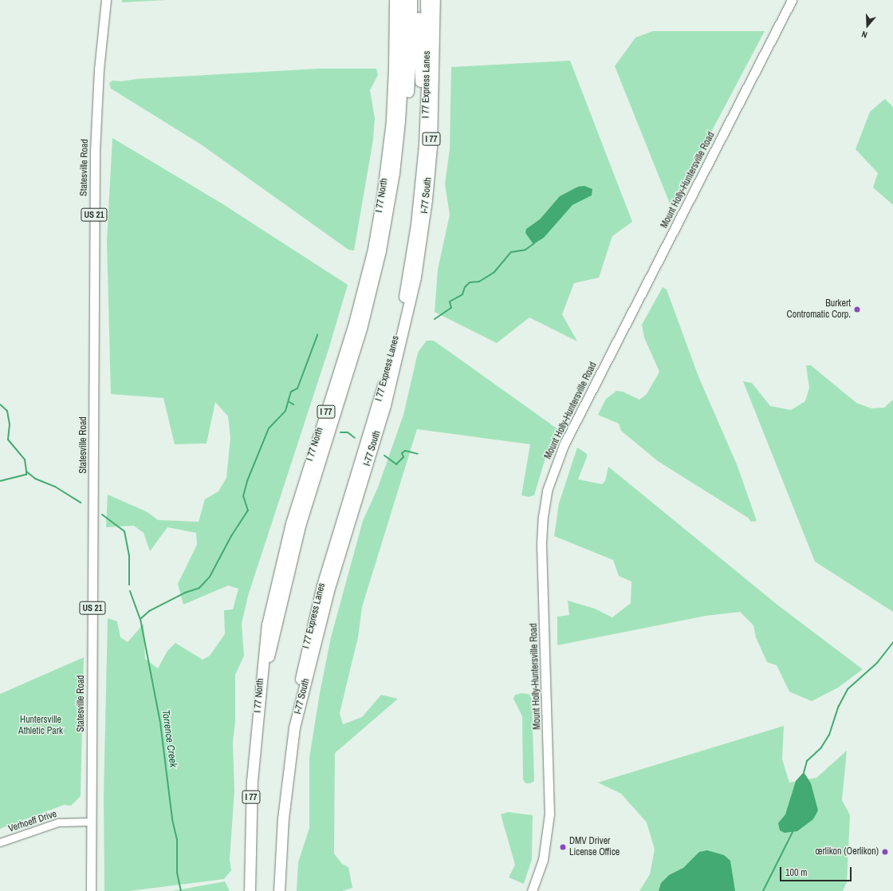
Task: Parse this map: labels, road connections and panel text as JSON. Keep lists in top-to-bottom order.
{
  "streets": {
    "highway": [
      "I 77 Express Lanes",
      "I 77",
      "I 77 North",
      "I-77 South"
    ],
    "main road": ["Statesville Road", "Mount Holly-Huntersville Road", "US 21"],
    "street": ["Verhoeff Drive"]
  },
  "crossings": [
    ["I 77 Express Lanes", "I-77 South"],
    ["I 77", "I 77 North"],
    ["Statesville Road", "Verhoeff Drive"]
  ],
  "water": ["Torrence Creek"],
  "parks": ["Huntersville Athletic Park"],
  "places": ["Burkert Contromatic Corp.", "DMV Driver License Office", "œrlikon (Oerlikon)"],
  "scale_bar": "100 m",
  "north": "bottom"
}
